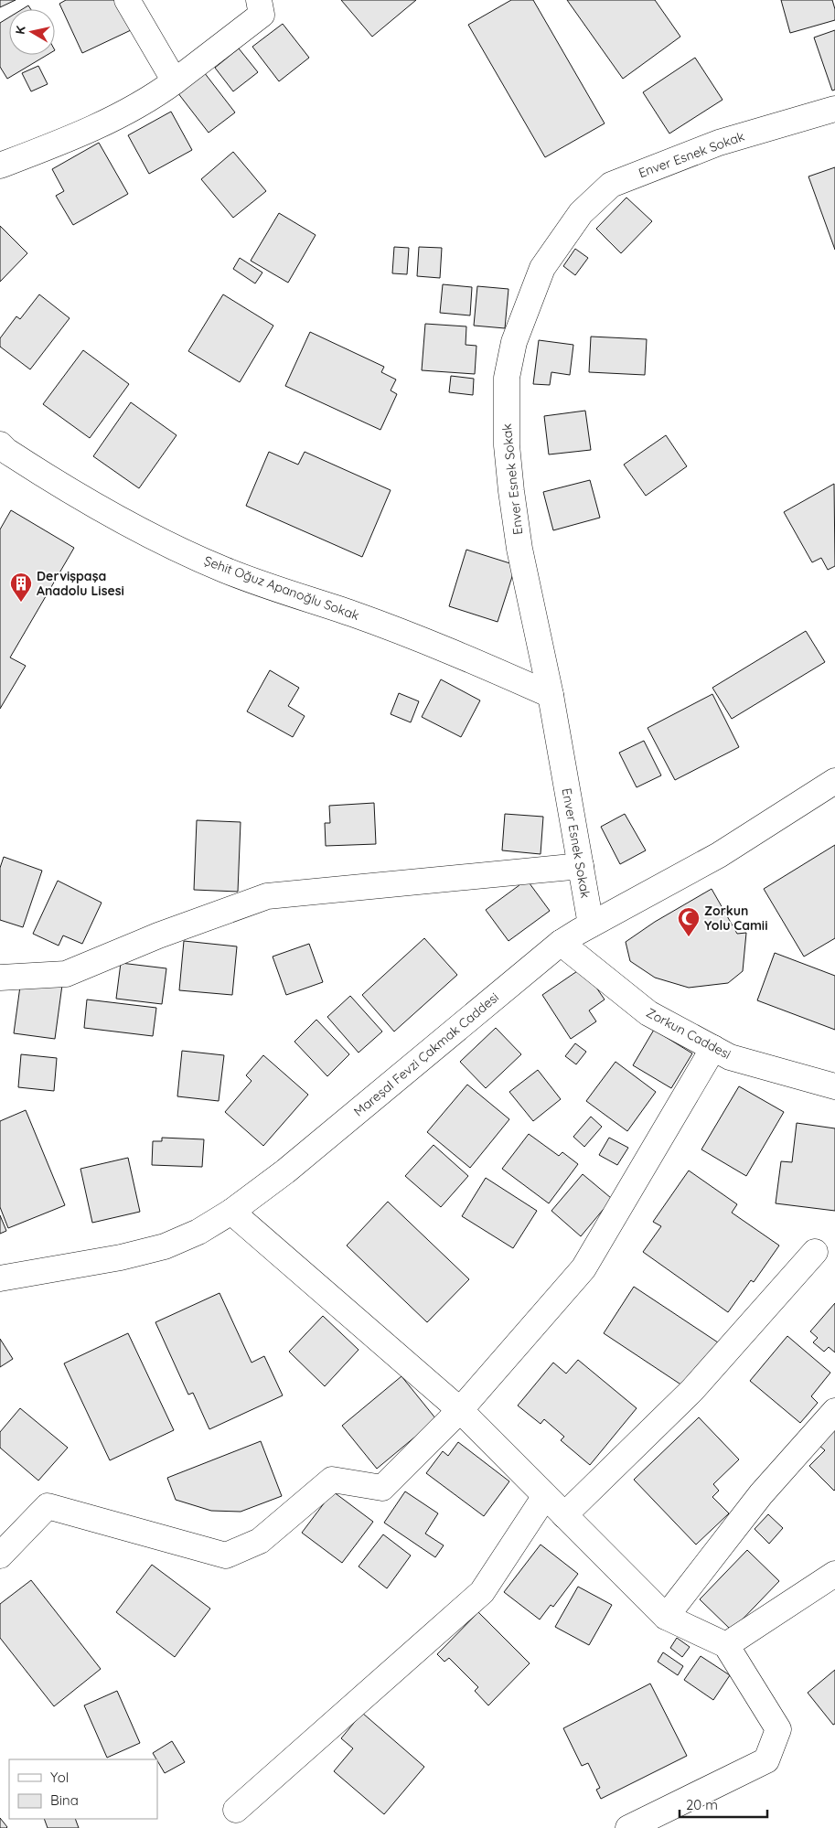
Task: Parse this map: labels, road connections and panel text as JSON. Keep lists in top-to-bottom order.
{
  "streets": {
    "street": [
      "Enver Esnek Sokak",
      "Şehit Oğuz Apanoğlu Sokak",
      "Zorkun Caddesi",
      "Mareşal Fevzi Çakmak Caddesi"
    ]
  },
  "crossings": [
    ["Enver Esnek Sokak", "Şehit Oğuz Apanoğlu Sokak"],
    ["Enver Esnek Sokak", "Mareşal Fevzi Çakmak Caddesi"],
    ["Zorkun Caddesi", "Mareşal Fevzi Çakmak Caddesi"]
  ],
  "places": {
    "building": ["Dervişpaşa Anadolu Lisesi"],
    "mosque": ["Zorkun Yolu Camii"]
  },
  "legend": ["Yol", "Bina"],
  "scale_bar": "20 m",
  "north": "left"
}
